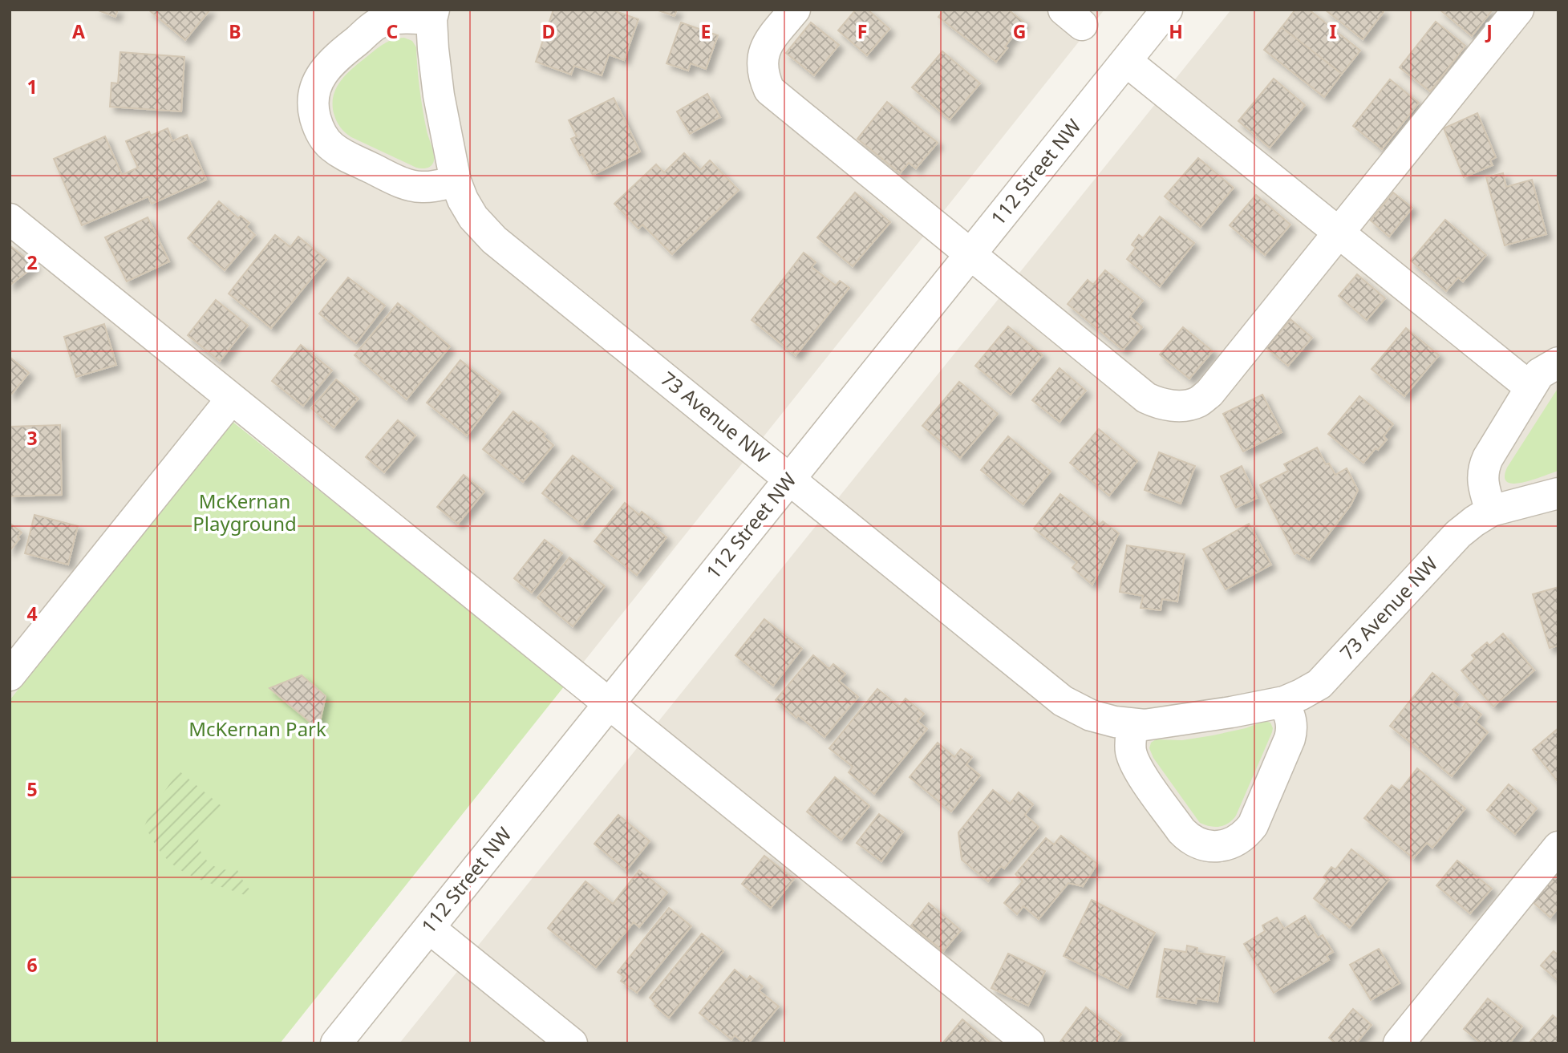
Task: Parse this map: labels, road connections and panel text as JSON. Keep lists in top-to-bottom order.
{
  "streets": {
    "street": ["112 Street NW", "73 Avenue NW"]
  },
  "crossings": [
    ["112 Street NW", "73 Avenue NW"]
  ],
  "parks": ["McKernan Playground", "McKernan Park"],
  "grid": {
    "columns": [
      "A",
      "B",
      "C",
      "D",
      "E",
      "F",
      "G",
      "H",
      "I",
      "J"
    ],
    "rows": [
      "1",
      "2",
      "3",
      "4",
      "5",
      "6"
    ]
  }
}
